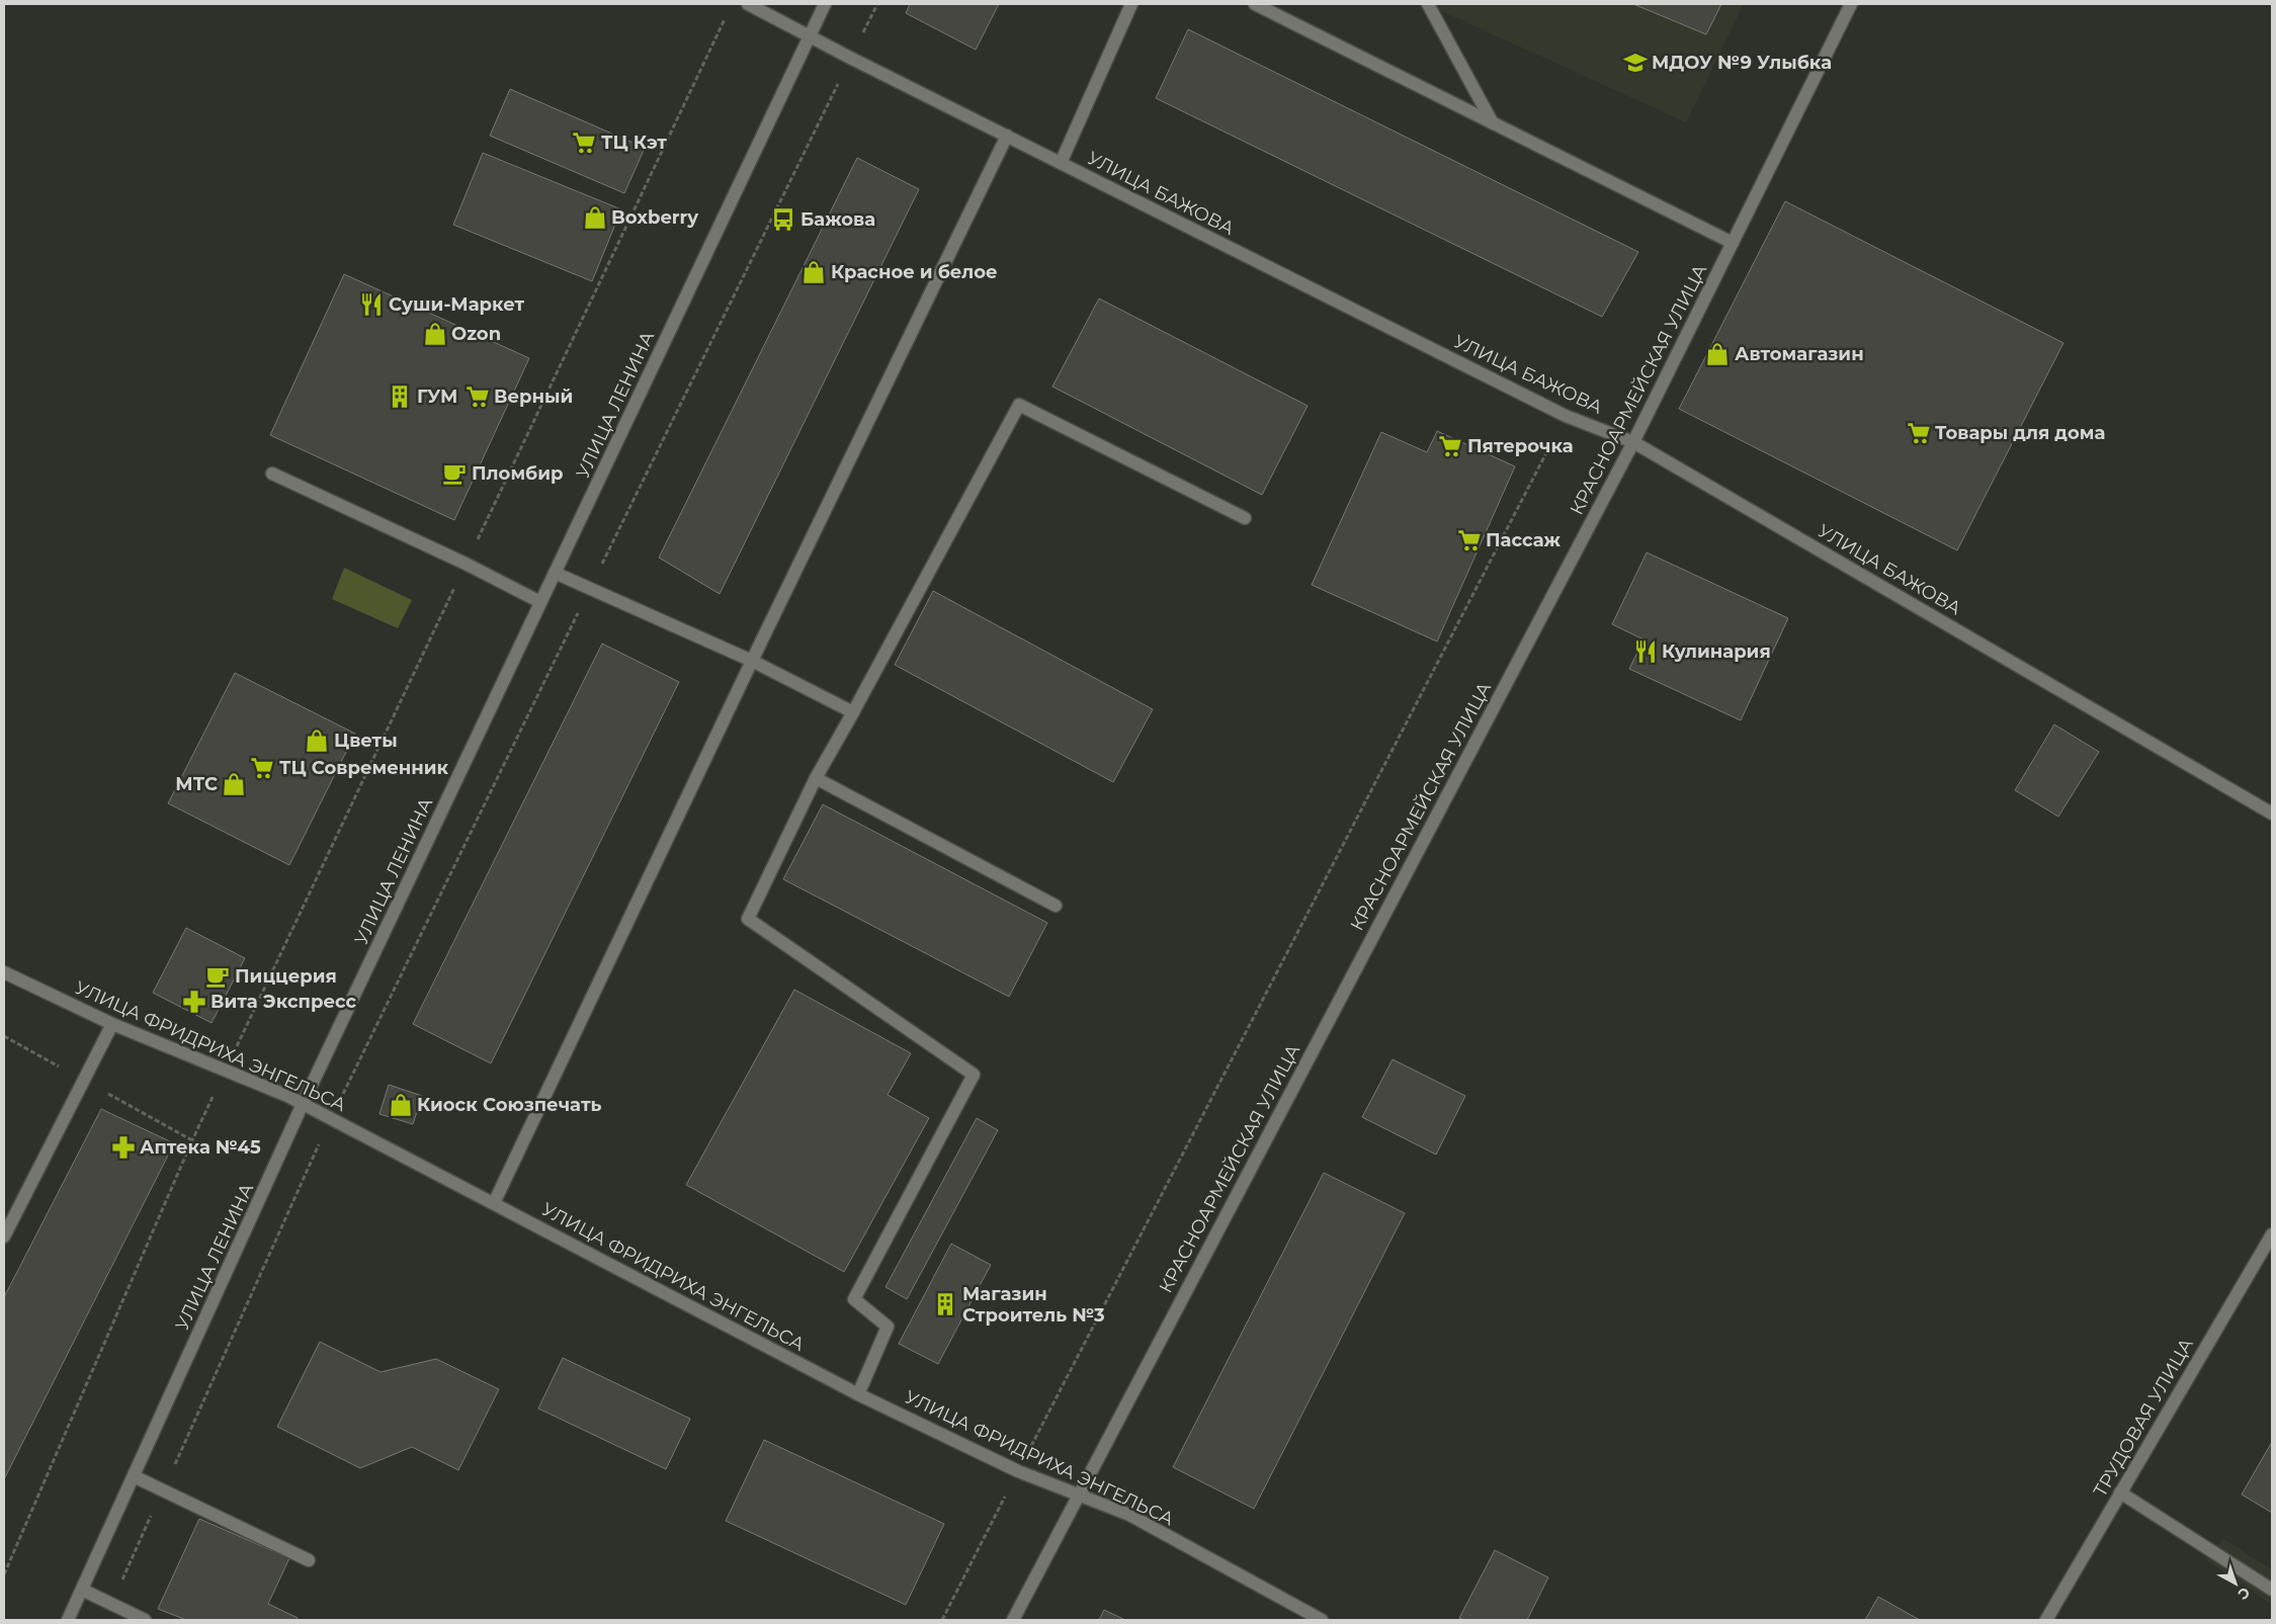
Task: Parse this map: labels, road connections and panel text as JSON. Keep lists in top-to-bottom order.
{
  "streets": {
    "street": [
      "УЛИЦА БАЖОВА",
      "КРАСНОАРМЕЙСКАЯ УЛИЦА",
      "УЛИЦА ЛЕНИНА",
      "УЛИЦА ФРИДРИХА ЭНГЕЛЬСА",
      "ТРУДОВАЯ УЛИЦА"
    ]
  },
  "crossings": [
    ["УЛИЦА БАЖОВА", "КРАСНОАРМЕЙСКАЯ УЛИЦА"],
    ["УЛИЦА БАЖОВА", "УЛИЦА ЛЕНИНА"],
    ["КРАСНОАРМЕЙСКАЯ УЛИЦА", "УЛИЦА ФРИДРИХА ЭНГЕЛЬСА"],
    ["УЛИЦА ЛЕНИНА", "УЛИЦА ФРИДРИХА ЭНГЕЛЬСА"]
  ],
  "places": {
    "school or university": ["МДОУ №9 Улыбка"],
    "supermarket": [
      "ТЦ Кэт",
      "Верный",
      "Товары для дома",
      "Пятерочка",
      "Пассаж",
      "ТЦ Современник"
    ],
    "shop": [
      "Boxberry",
      "Красное и белое",
      "Ozon",
      "Автомагазин",
      "Цветы",
      "МТС",
      "Киоск Союзпечать"
    ],
    "bus stop": ["Бажова"],
    "restaurant": ["Суши-Маркет", "Кулинария"],
    "building": ["ГУМ", "Магазин Строитель №3"],
    "cafe": ["Пломбир", "Пиццерия"],
    "pharmacy": ["Вита Экспресс", "Аптека №45"]
  },
  "north": "bottom right"
}
